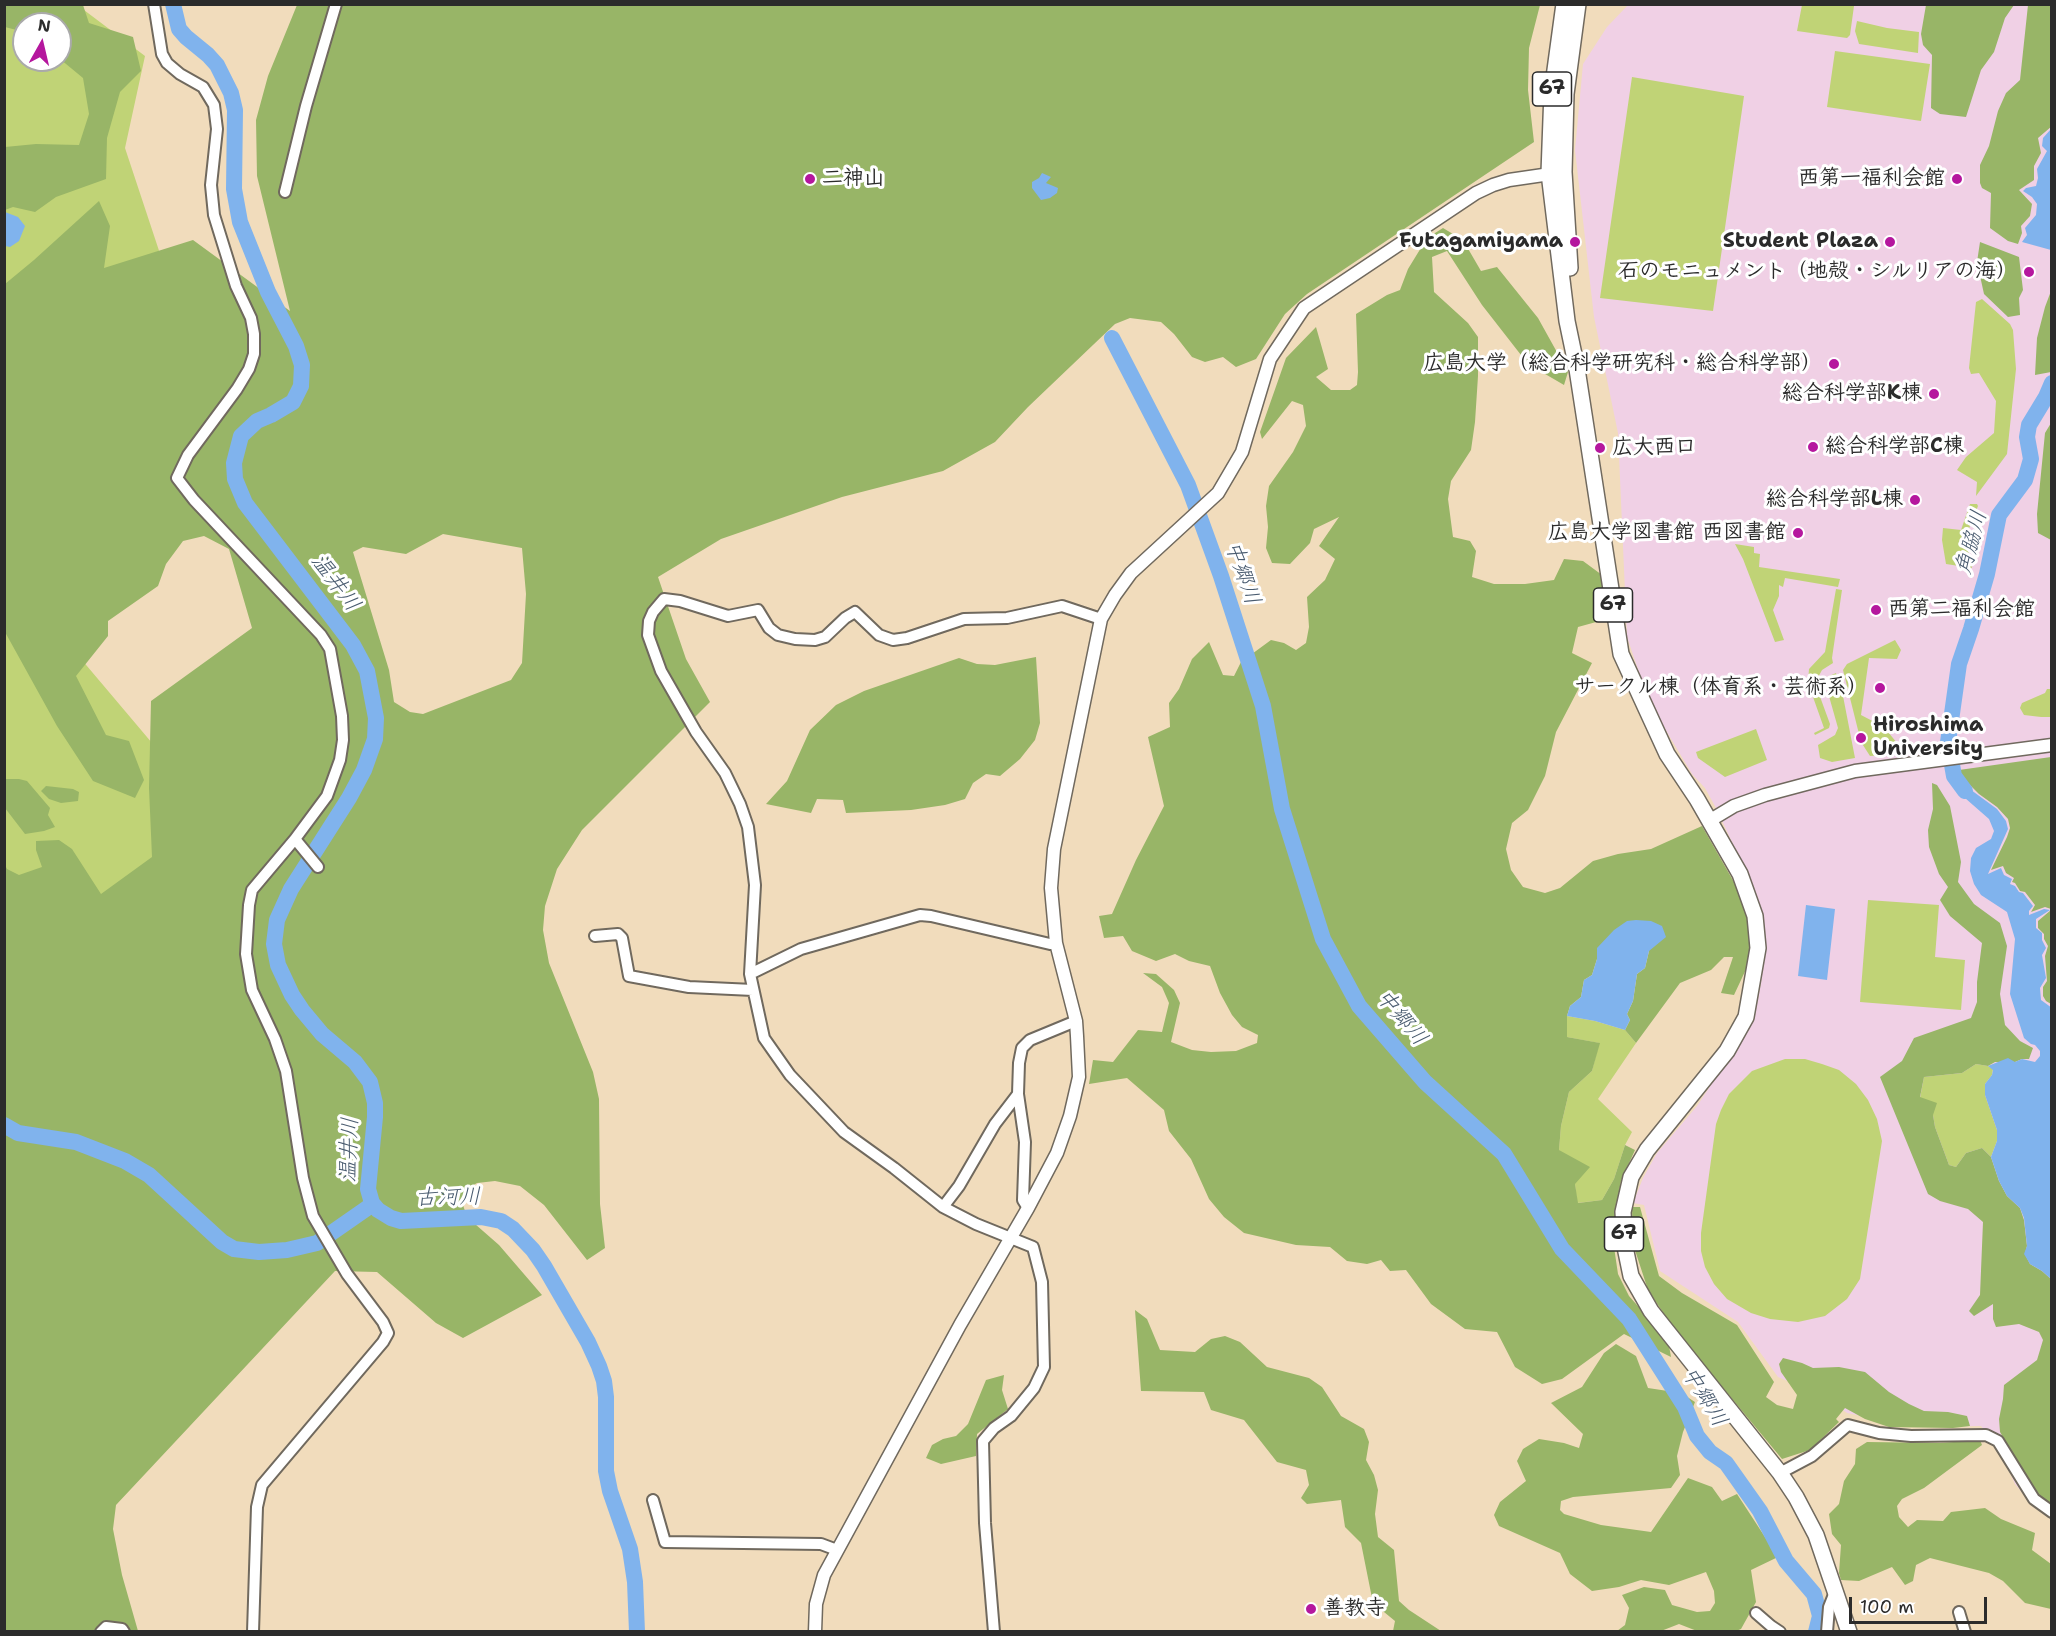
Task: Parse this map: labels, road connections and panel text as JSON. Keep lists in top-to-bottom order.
{
  "streets": {
    "main road": ["67"]
  },
  "water": [
    "角脇川",
    "中郷川",
    "温井川",
    "古河川"
  ],
  "places": [
    "二神山",
    "西第一福利会館",
    "Futagamiyama",
    "Student Plaza",
    "石のモニュメント（地殻・シルリアの海）",
    "広島大学（総合科学研究科・総合科学部）",
    "総合科学部K棟",
    "総合科学部C棟",
    "広大西口",
    "総合科学部L棟",
    "広島大学図書館 西図書館",
    "西第二福利会館",
    "サークル棟（体育系・芸術系）",
    "Hiroshima University",
    "善教寺"
  ],
  "scale_bar": "100 m",
  "north": "top"
}
